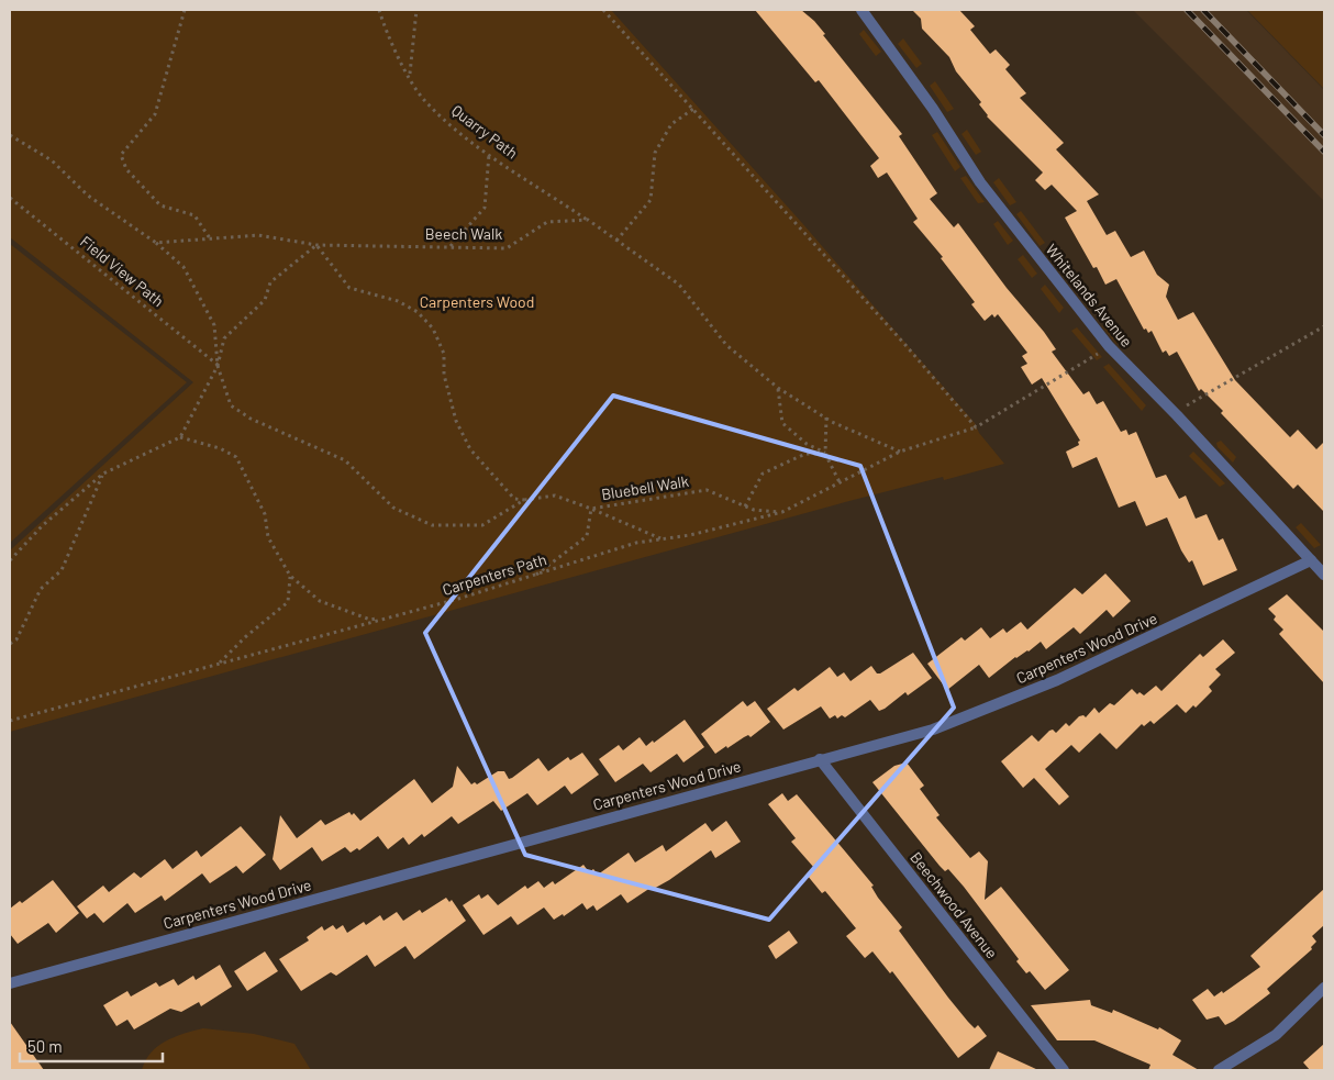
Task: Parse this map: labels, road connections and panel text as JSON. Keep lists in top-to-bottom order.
{
  "streets": {
    "street": ["Whitelands Avenue", "Carpenters Wood Drive", "Beechwood Avenue"],
    "path": [
      "Quarry Path",
      "Beech Walk",
      "Field View Path",
      "Bluebell Walk",
      "Carpenters Path"
    ]
  },
  "crossings": [
    ["Quarry Path", "Beech Walk"],
    ["Beech Walk", "Bluebell Walk"],
    ["Field View Path", "Bluebell Walk"],
    ["Whitelands Avenue", "Carpenters Path"],
    ["Whitelands Avenue", "Carpenters Wood Drive"],
    ["Bluebell Walk", "Carpenters Path"],
    ["Carpenters Wood Drive", "Beechwood Avenue"]
  ],
  "parks": ["Carpenters Wood"],
  "scale_bar": "50 m"
}
